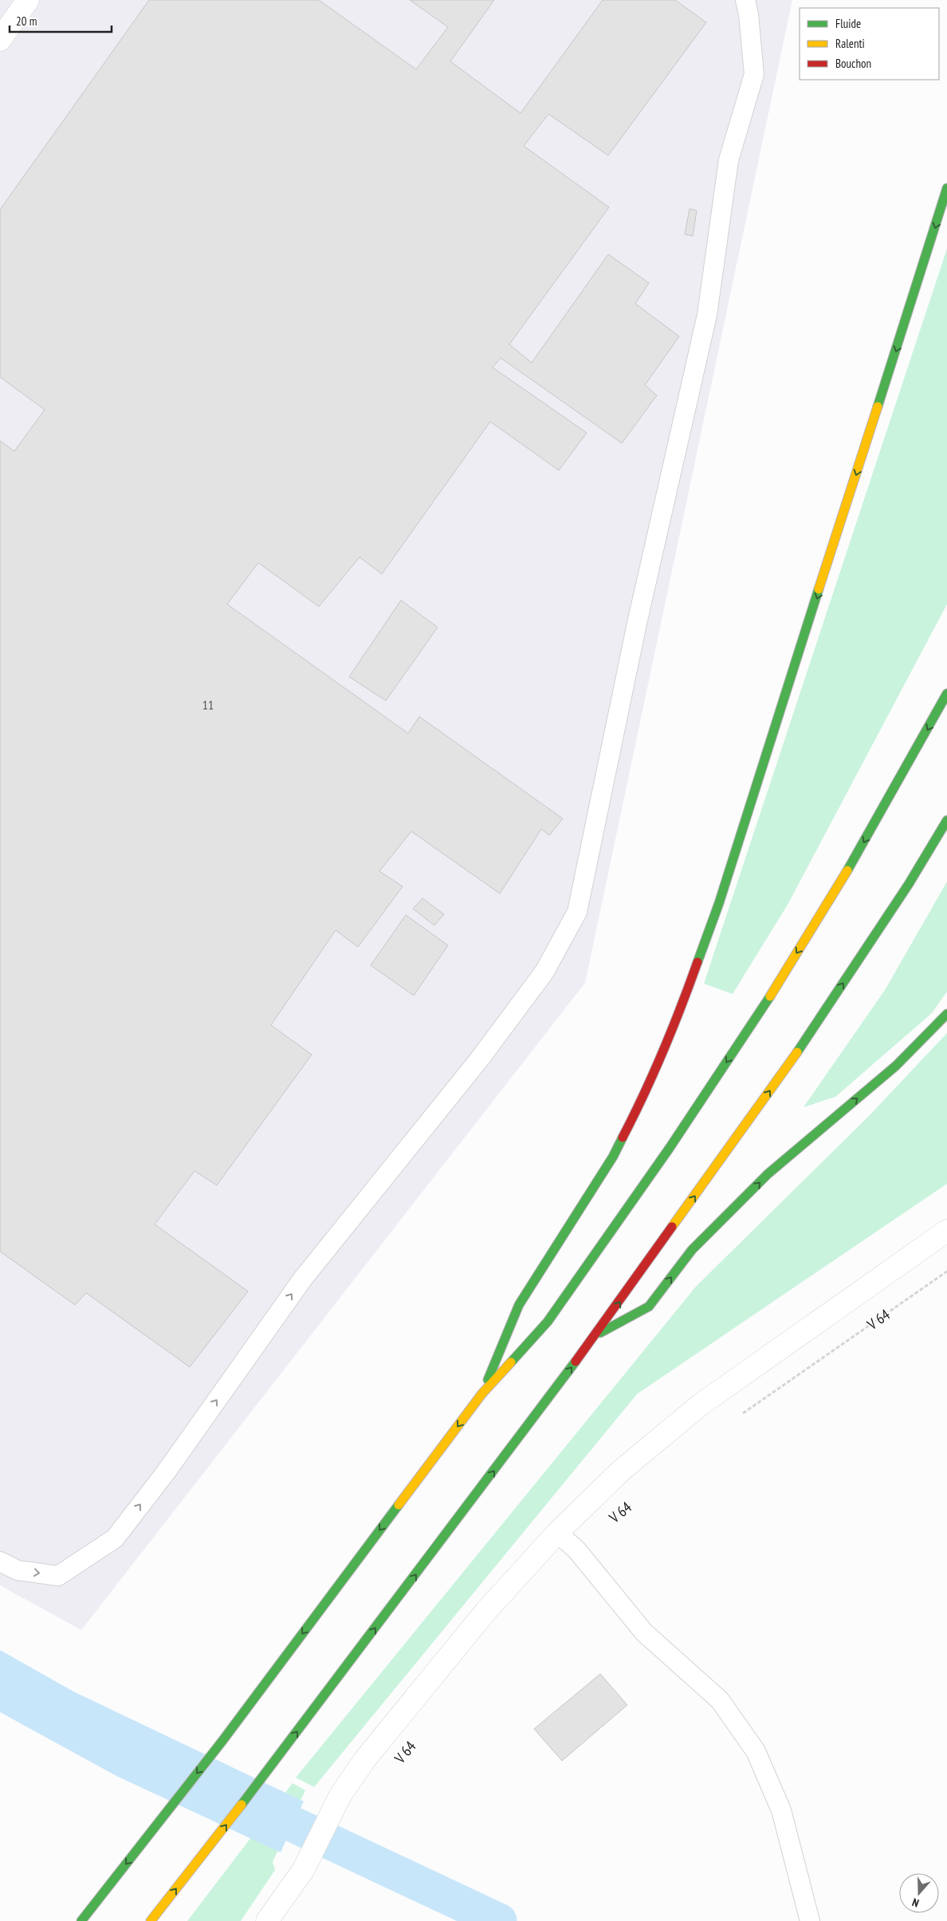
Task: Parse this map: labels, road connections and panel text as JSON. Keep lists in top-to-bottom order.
{
  "streets": {
    "path": ["V 64"]
  },
  "house_numbers": ["11"],
  "legend": ["Fluide", "Ralenti", "Bouchon"],
  "scale_bar": "20 m",
  "north": "bottom"
}
